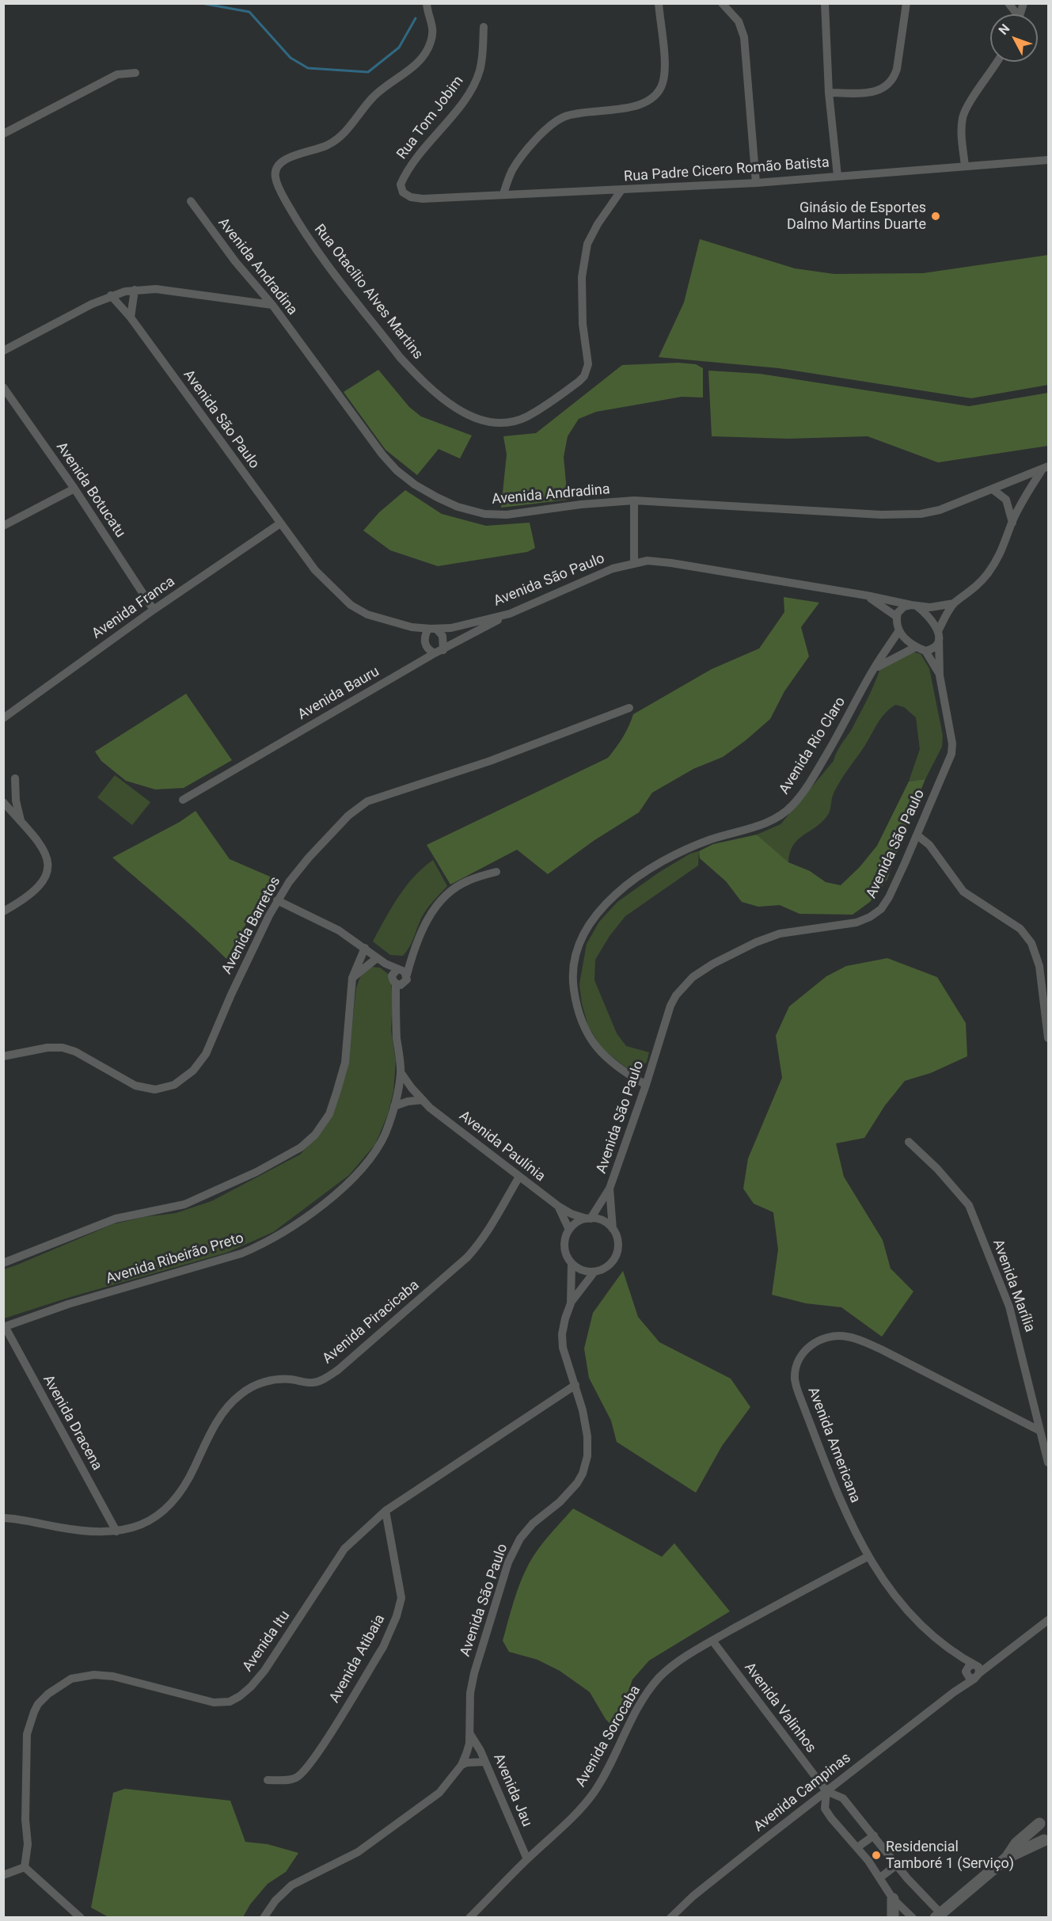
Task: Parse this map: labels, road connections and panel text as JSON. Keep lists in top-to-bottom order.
{
  "streets": {
    "street": [
      "Rua Tom Jobim",
      "Rua Padre Cicero Romão Batista",
      "Avenida Andradina",
      "Rua Otacílio Alves Martins",
      "Avenida São Paulo",
      "Avenida Botucatu",
      "Avenida Franca",
      "Avenida Bauru",
      "Avenida Rio Claro",
      "Avenida Barretos",
      "Avenida Paulínia",
      "Avenida Ribeirão Preto",
      "Avenida Marília",
      "Avenida Piracicaba",
      "Avenida Dracena",
      "Avenida Americana",
      "Avenida Itu",
      "Avenida Atibaia",
      "Avenida Valinhos",
      "Avenida Sorocaba",
      "Avenida Jau",
      "Avenida Campinas"
    ]
  },
  "crossings": [
    ["Rua Tom Jobim", "Rua Padre Cicero Romão Batista"],
    ["Rua Padre Cicero Romão Batista", "Rua Otacílio Alves Martins"],
    ["Avenida São Paulo", "Avenida Franca"],
    ["Avenida São Paulo", "Avenida Bauru"],
    ["Avenida São Paulo", "Avenida Rio Claro"],
    ["Avenida São Paulo", "Avenida Paulínia"],
    ["Avenida São Paulo", "Avenida Itu"],
    ["Avenida São Paulo", "Avenida Jau"],
    ["Avenida Botucatu", "Avenida Franca"],
    ["Avenida Paulínia", "Avenida Ribeirão Preto"],
    ["Avenida Paulínia", "Avenida Piracicaba"],
    ["Avenida Ribeirão Preto", "Avenida Dracena"],
    ["Avenida Marília", "Avenida Americana"],
    ["Avenida Piracicaba", "Avenida Dracena"],
    ["Avenida Americana", "Avenida Sorocaba"],
    ["Avenida Americana", "Avenida Campinas"],
    ["Avenida Itu", "Avenida Atibaia"],
    ["Avenida Valinhos", "Avenida Sorocaba"],
    ["Avenida Valinhos", "Avenida Campinas"],
    ["Avenida Sorocaba", "Avenida Jau"]
  ],
  "places": ["Ginásio de Esportes Dalmo Martins Duarte", "Residencial Tamboré 1 (Serviço)"],
  "north": "top left"
}
